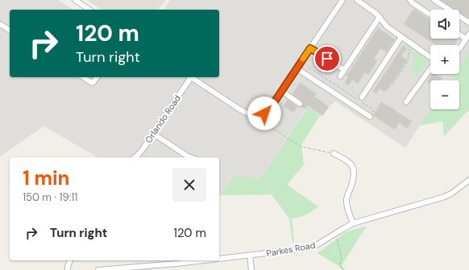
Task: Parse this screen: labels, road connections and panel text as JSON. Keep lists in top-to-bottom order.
{
  "streets": {
    "street": ["Orlando Road", "Parkes Road"]
  },
  "page": {
    "map_buttons": ["+", "−"],
    "turn": ["120 m", "Turn right"],
    "heading": ["1 min", "150 m · 19:11"],
    "list": [
      {
        "name": "Turn right",
        "value": "120 m"
      }
    ]
  }
}
